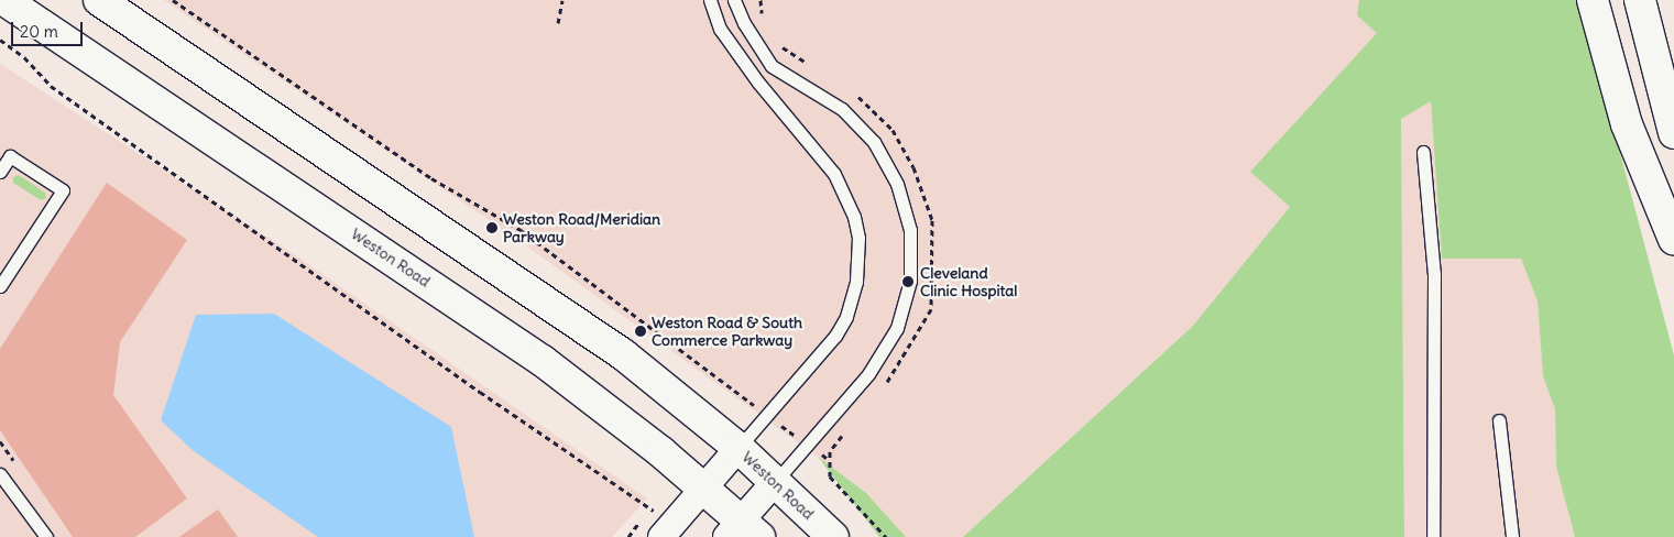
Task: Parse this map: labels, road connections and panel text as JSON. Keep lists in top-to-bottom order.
{
  "streets": {
    "main road": ["Weston Road"]
  },
  "places": ["Weston Road/Meridian Parkway", "Cleveland Clinic Hospital", "Weston Road & South Commerce Parkway"],
  "scale_bar": "20 m"
}
